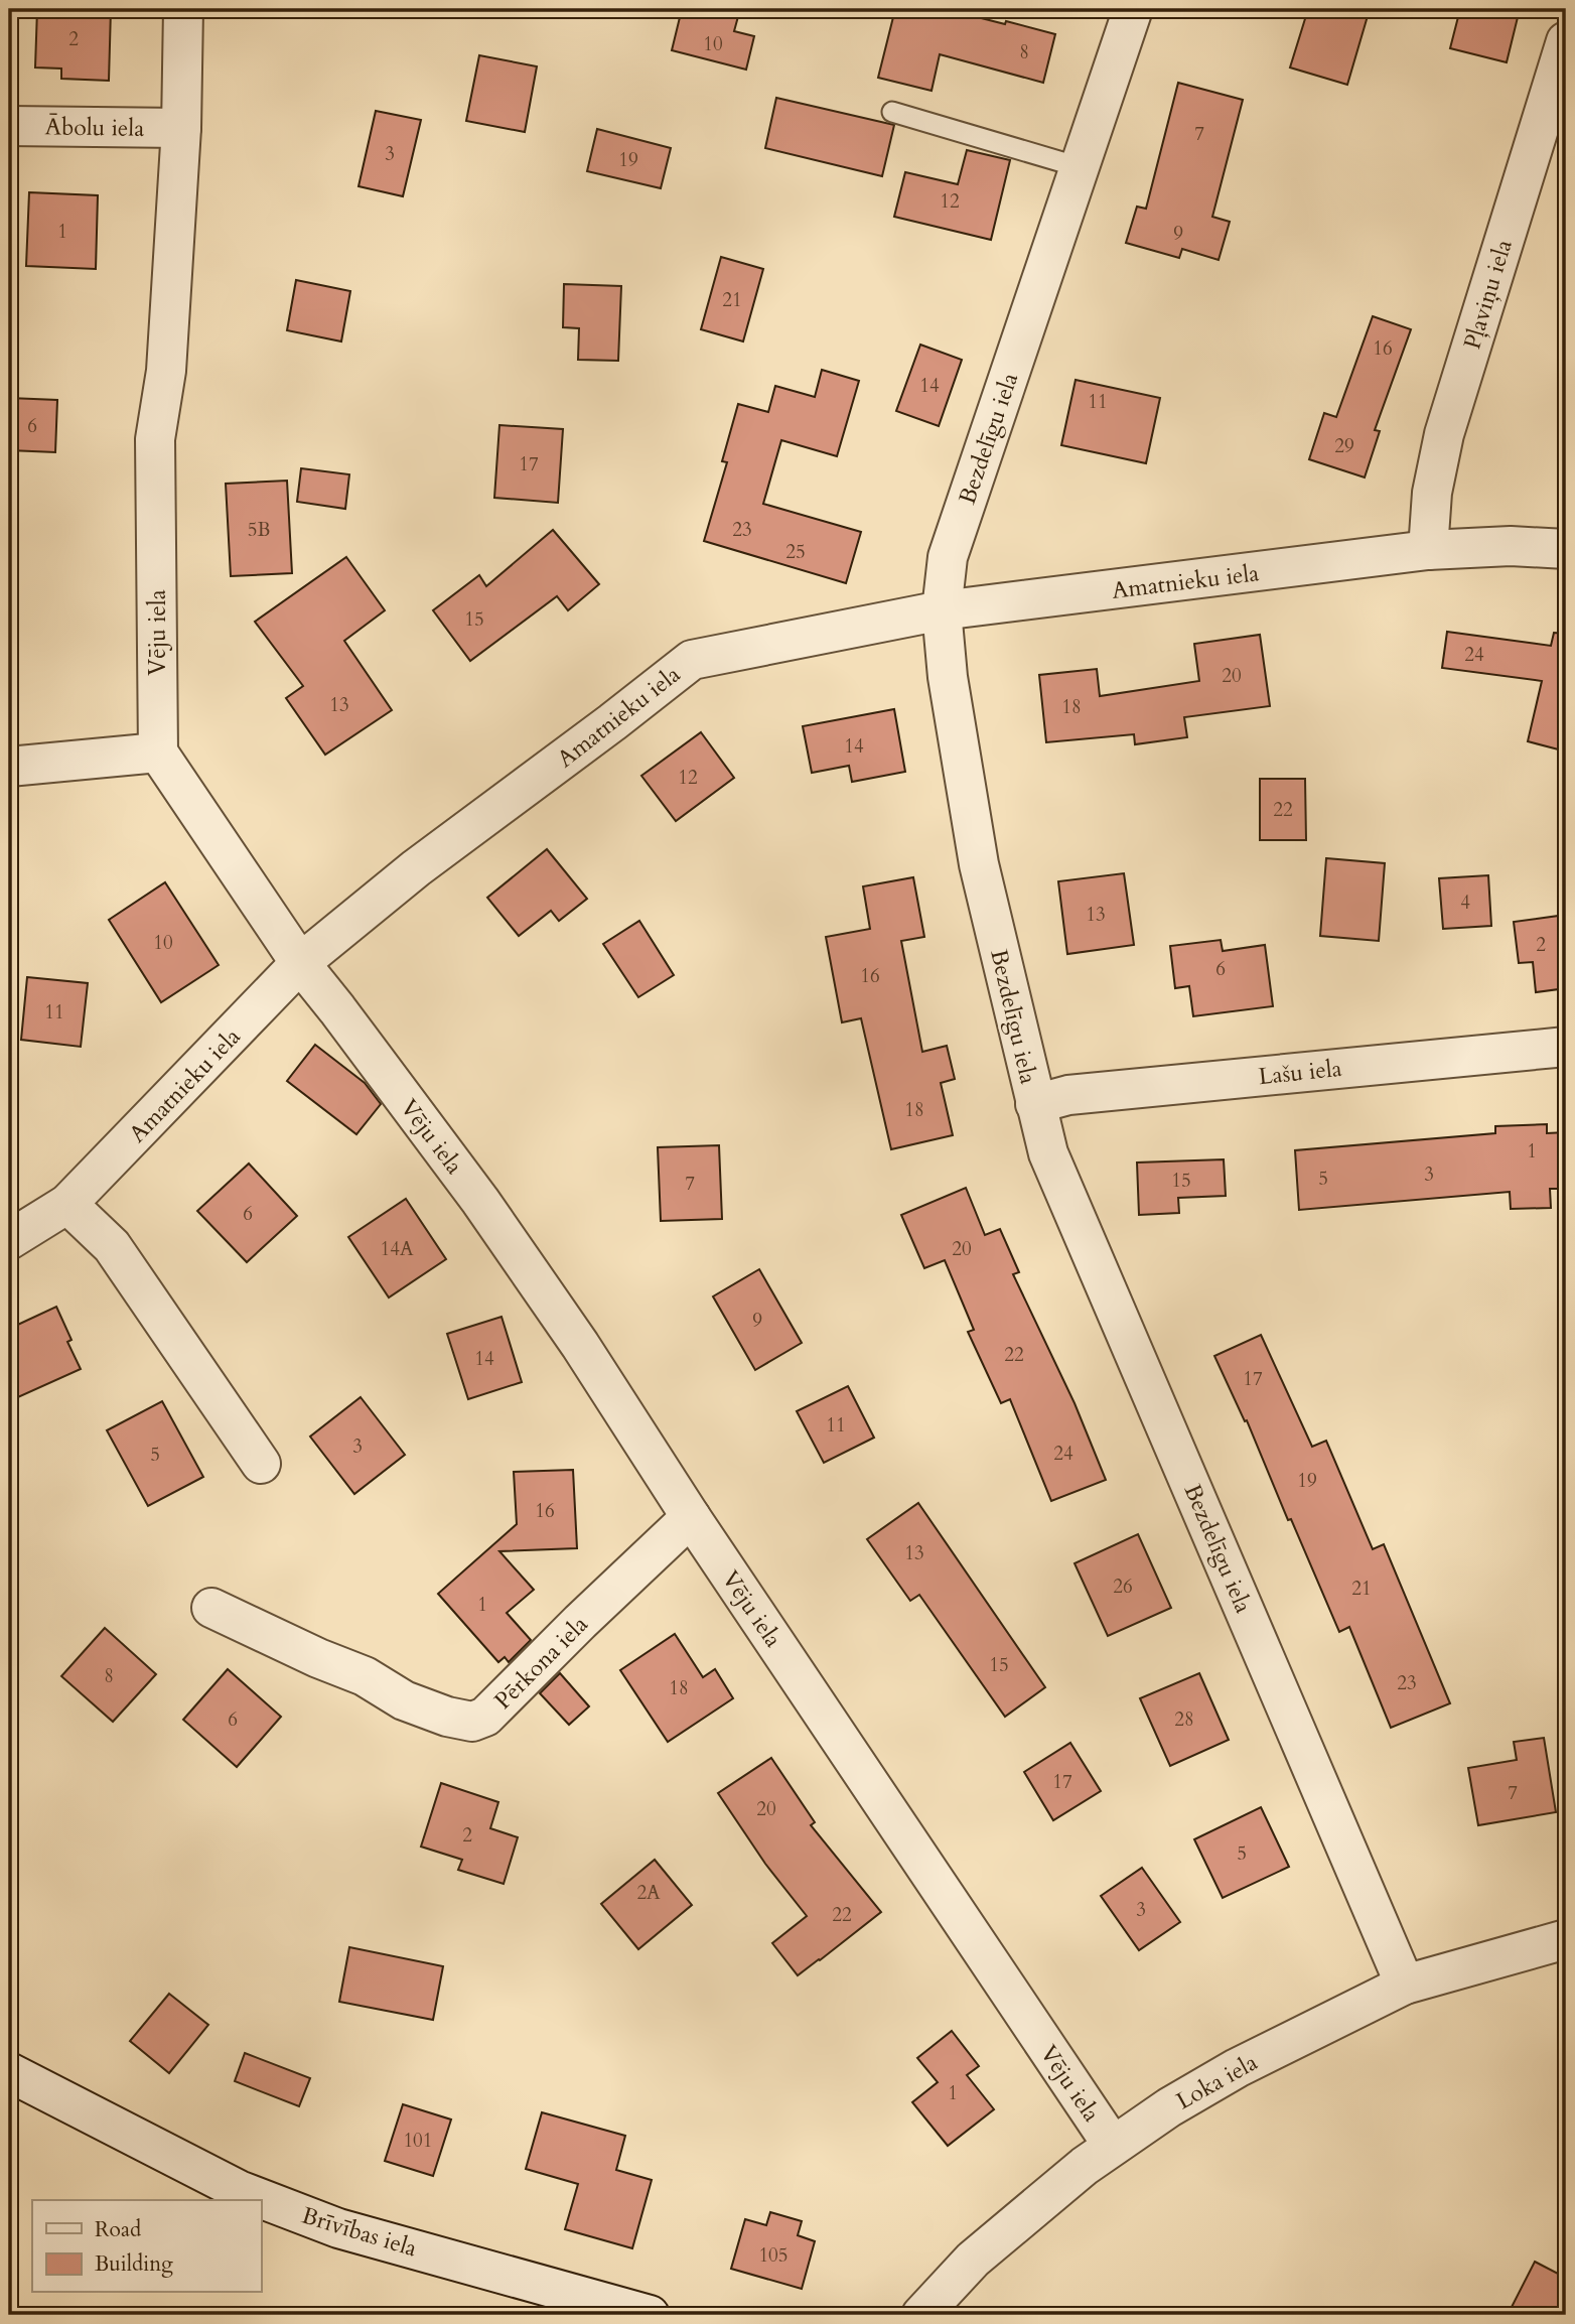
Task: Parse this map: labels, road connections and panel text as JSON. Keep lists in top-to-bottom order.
{
  "streets": {
    "street": [
      "Ābolu iela",
      "Pļaviņu iela",
      "Bezdelīgu iela",
      "Amatnieku iela",
      "Vēju iela",
      "Lašu iela",
      "Pērkona iela",
      "Loka iela",
      "Brīvības iela"
    ]
  },
  "crossings": [
    ["Ābolu iela", "Vēju iela"],
    ["Pļaviņu iela", "Amatnieku iela"],
    ["Bezdelīgu iela", "Amatnieku iela"],
    ["Bezdelīgu iela", "Lašu iela"],
    ["Bezdelīgu iela", "Loka iela"],
    ["Amatnieku iela", "Vēju iela"],
    ["Vēju iela", "Pērkona iela"],
    ["Vēju iela", "Loka iela"]
  ],
  "house_numbers": [
    "2",
    "10",
    "8",
    "7",
    "3",
    "19",
    "12",
    "1",
    "9",
    "21",
    "16",
    "14",
    "11",
    "6",
    "29",
    "17",
    "5B",
    "23",
    "25",
    "15",
    "24",
    "20",
    "13",
    "18",
    "14",
    "12",
    "22",
    "4",
    "13",
    "10",
    "2",
    "6",
    "16",
    "11",
    "18",
    "1",
    "3",
    "5",
    "15",
    "7",
    "6",
    "14A",
    "20",
    "9",
    "22",
    "14",
    "17",
    "11",
    "3",
    "24",
    "5",
    "19",
    "16",
    "13",
    "26",
    "21",
    "1",
    "15",
    "8",
    "23",
    "18",
    "6",
    "28",
    "17",
    "7",
    "20",
    "2",
    "5",
    "2A",
    "3",
    "22",
    "1",
    "101",
    "105"
  ],
  "legend": ["Road", "Building"]
}
